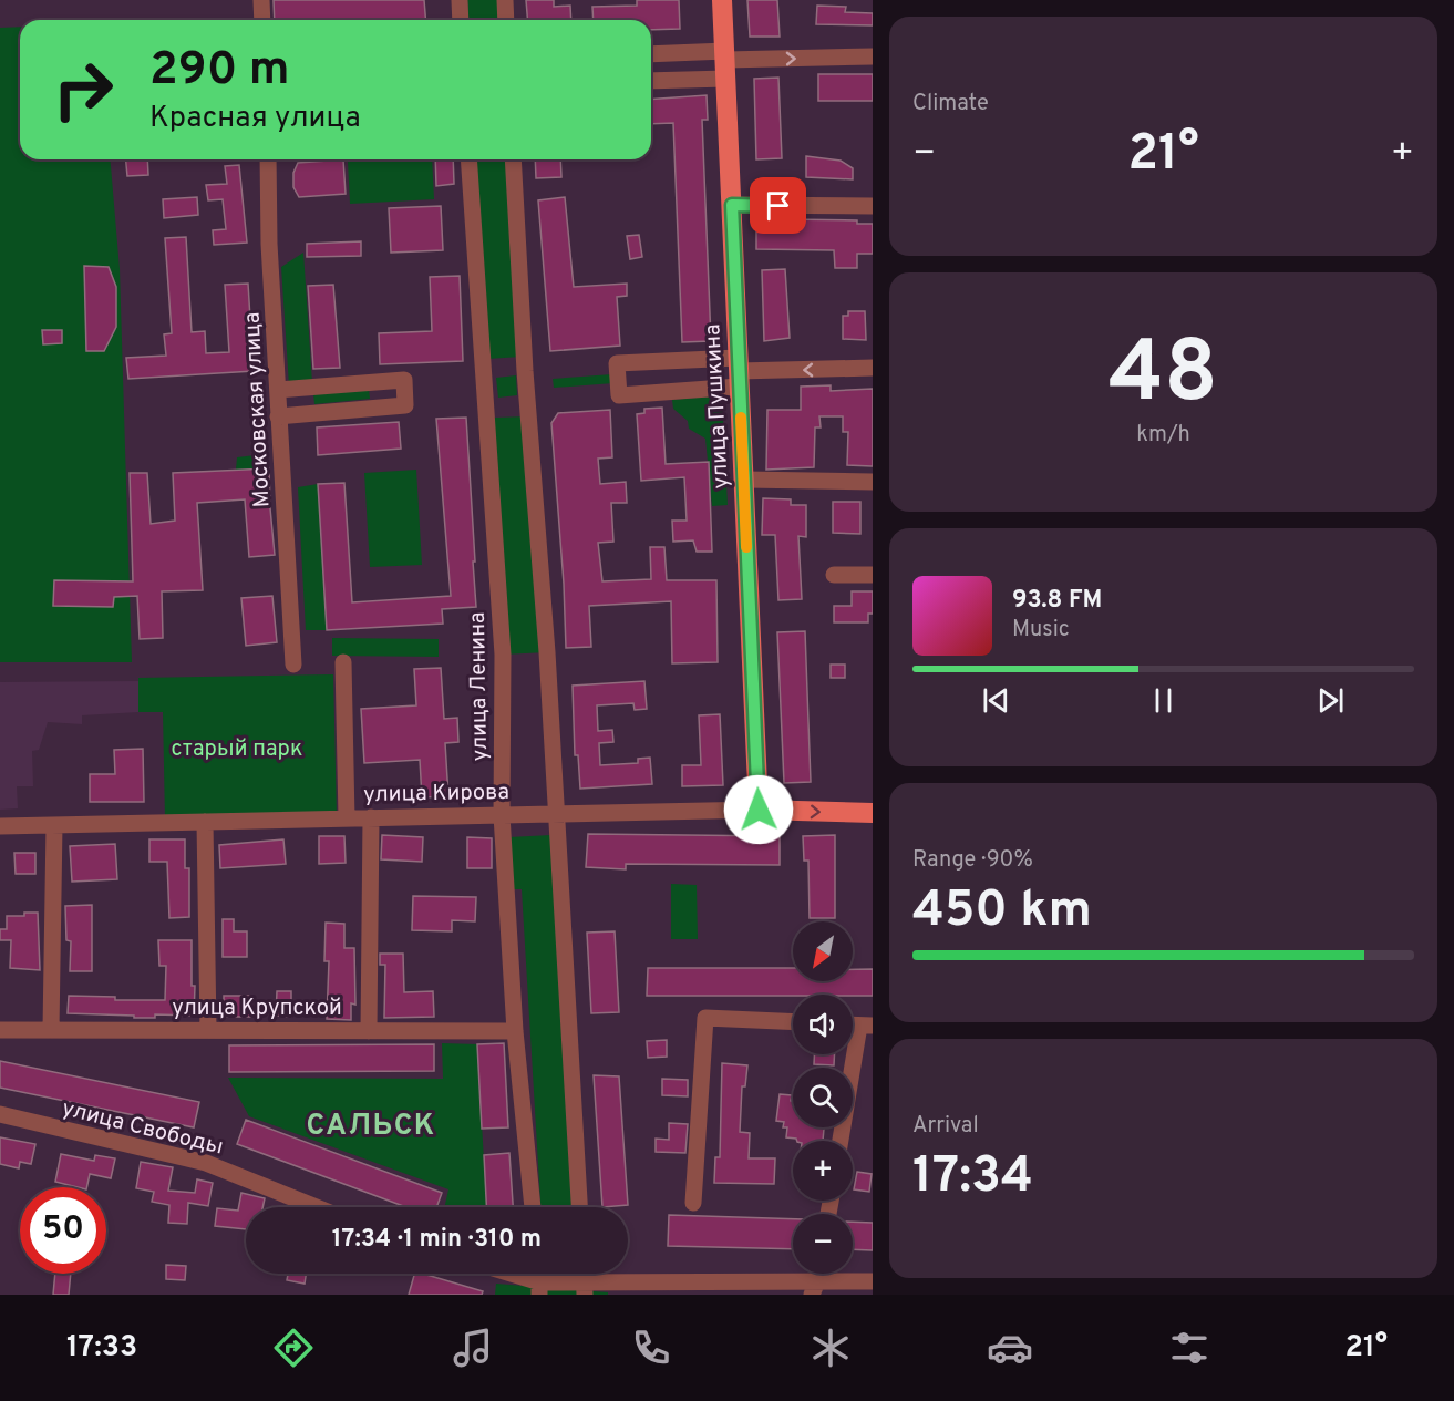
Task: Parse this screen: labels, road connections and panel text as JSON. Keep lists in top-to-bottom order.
{
  "streets": {
    "main road": ["улица Пушкина", "улица Кирова"],
    "street": [
      "Московская улица",
      "улица Ленина",
      "улица Крупской",
      "улица Свободы"
    ]
  },
  "crossings": [
    ["улица Пушкина", "улица Кирова"],
    ["улица Ленина", "улица Кирова"],
    ["улица Ленина", "улица Крупской"]
  ],
  "districts": ["САЛЬСК"],
  "parks": ["старый парк"],
  "north": "bottom left",
  "page": {
    "tile": [
      "Climate",
      ["48", "km/h"],
      ["Range · 90%", "450 km"],
      ["Arrival", "17:34"]
    ],
    "turn": ["290 m", "Красная улица"],
    "heat": ["−", "21°", "+"],
    "song": ["93.8 FM", "Music"],
    "map_buttons": ["+", "−"],
    "limit": "50",
    "trip": "17:34 · 1 min · 310 m",
    "tabs": ["17:33", "21°"]
  }
}
